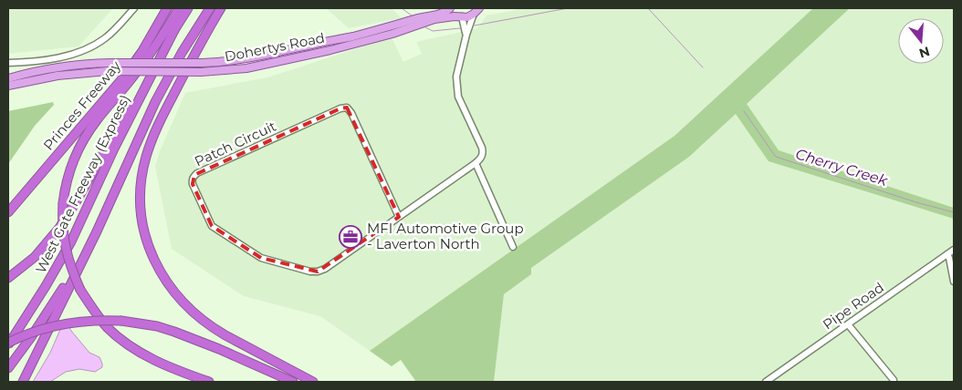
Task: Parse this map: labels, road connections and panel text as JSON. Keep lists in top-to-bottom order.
{
  "streets": {
    "highway": ["Princes Freeway", "West Gate Freeway (Express)"],
    "main road": ["Dohertys Road"],
    "street": ["Patch Circuit", "Pipe Road"]
  },
  "water": ["Cherry Creek"],
  "places": {
    "office": ["MFI Automotive Group - Laverton North"]
  },
  "north": "bottom"
}
